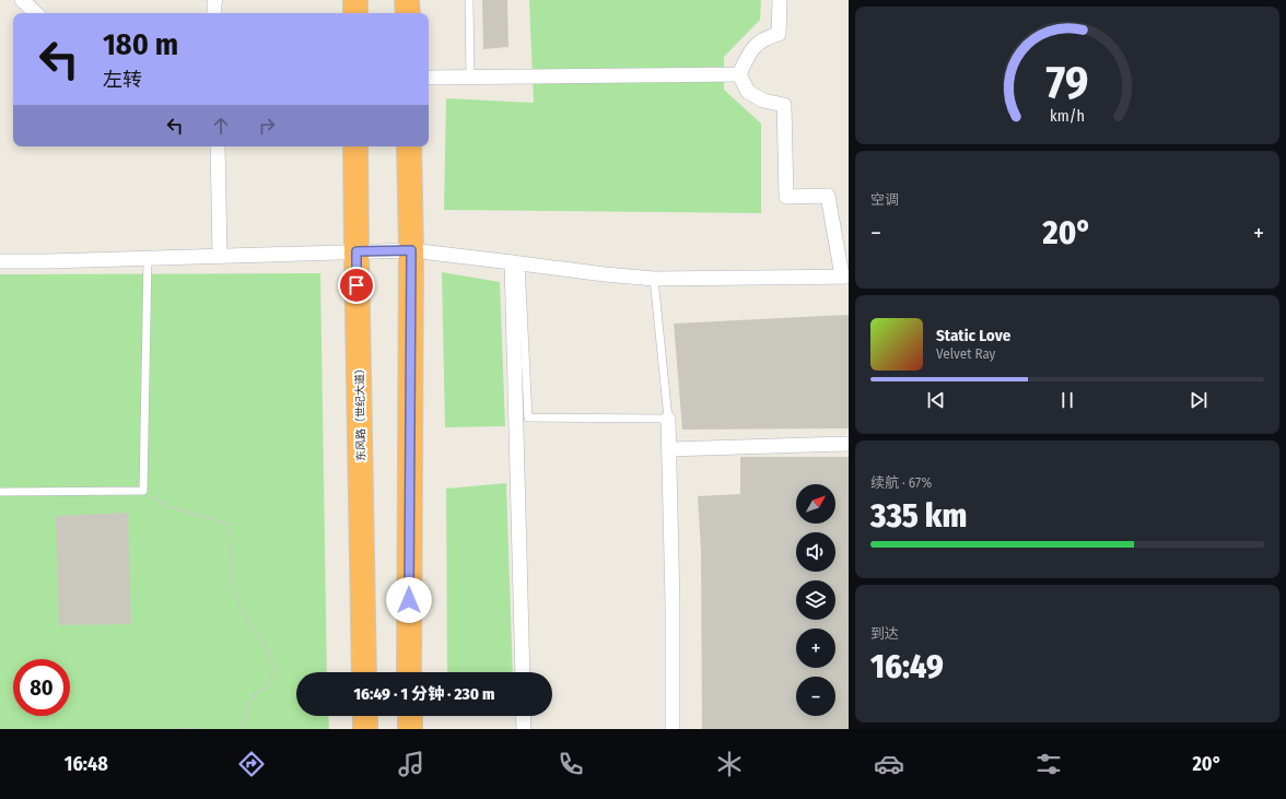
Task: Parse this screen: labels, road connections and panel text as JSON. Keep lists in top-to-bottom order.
{
  "streets": {
    "highway": ["东风路（世纪大道）"]
  },
  "north": "top right",
  "page": {
    "turn": ["180 m", "左转"],
    "tile": [
      "空调",
      ["续航 · 67%", "335 km"],
      ["到达", "16:49"]
    ],
    "heat": ["−", "20°", "+"],
    "song": ["Static Love", "Velvet Ray"],
    "map_buttons": ["+", "−"],
    "limit": "80",
    "trip": "16:49 · 1 分钟 · 230 m",
    "tabs": ["16:48", "20°"],
    "gauge": ["79", "km/h"]
  }
}
